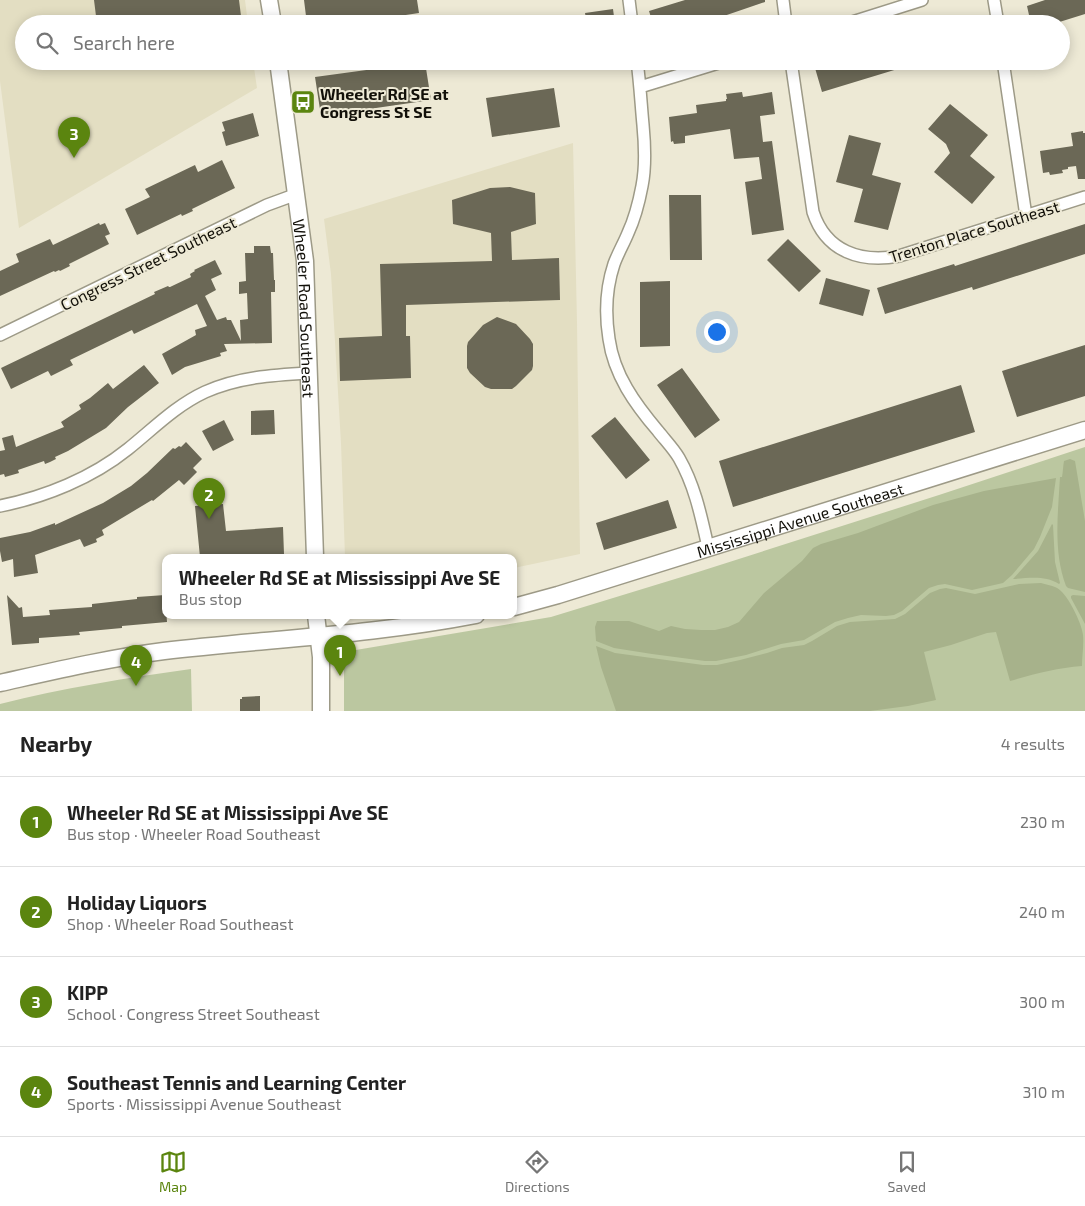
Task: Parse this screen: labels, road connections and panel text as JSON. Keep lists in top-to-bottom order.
{
  "streets": {
    "main road": ["Wheeler Road Southeast", "Mississippi Avenue Southeast"],
    "street": ["Trenton Place Southeast", "Congress Street Southeast"]
  },
  "crossings": [
    ["Congress Street Southeast", "Wheeler Road Southeast"]
  ],
  "places": {
    "bus stop": ["Wheeler Rd SE at Congress St SE"]
  },
  "page": {
    "search": "Search here",
    "pins": [
      "3",
      "2",
      "1",
      "4"
    ],
    "popup": ["Wheeler Rd SE at Mississippi Ave SE", "Bus stop"],
    "heading": ["Nearby", "4 results"],
    "list": [
      {
        "mark": "1",
        "name": "Wheeler Rd SE at Mississippi Ave SE",
        "note": "Bus stop · Wheeler Road Southeast",
        "value": "230 m"
      },
      {
        "mark": "2",
        "name": "Holiday Liquors",
        "note": "Shop · Wheeler Road Southeast",
        "value": "240 m"
      },
      {
        "mark": "3",
        "name": "KIPP",
        "note": "School · Congress Street Southeast",
        "value": "300 m"
      },
      {
        "mark": "4",
        "name": "Southeast Tennis and Learning Center",
        "note": "Sports · Mississippi Avenue Southeast",
        "value": "310 m"
      }
    ],
    "nav": ["Map", "Directions", "Saved"]
  }
}
